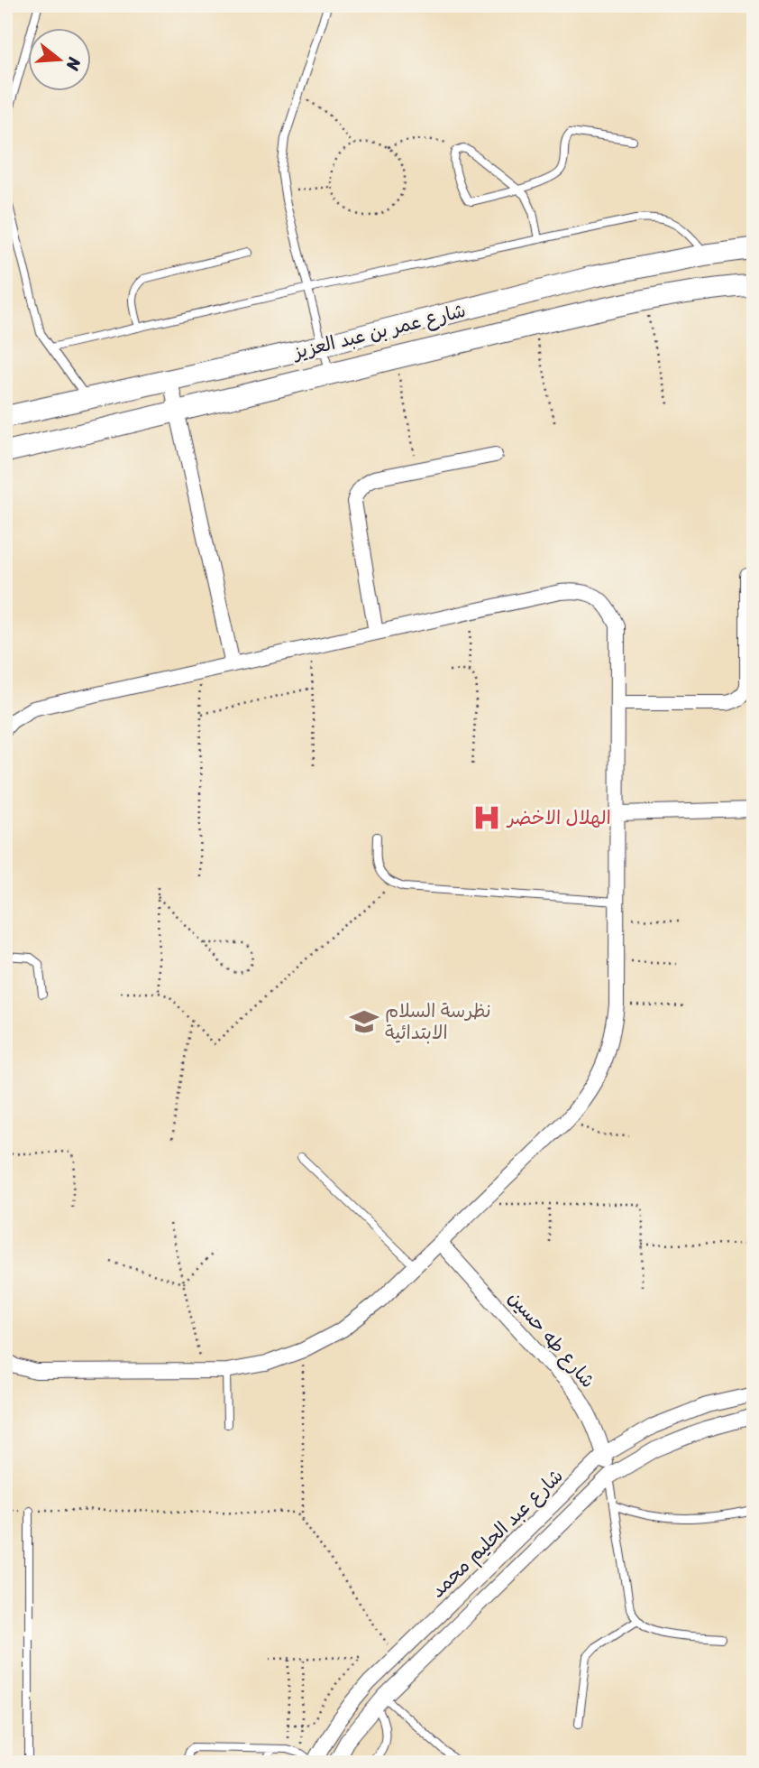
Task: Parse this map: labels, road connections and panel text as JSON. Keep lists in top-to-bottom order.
{
  "streets": {
    "street": ["شارع عمر بن عبد العزيز", "شارع طه حسين", "شارع عبد الحليم محمد"]
  },
  "crossings": [
    ["شارع طه حسين", "شارع عبد الحليم محمد"]
  ],
  "places": {
    "hospital": ["الهلال الاخضر"],
    "school or university": ["نظرسة السلام الابتدائية"]
  },
  "north": "right"
}
